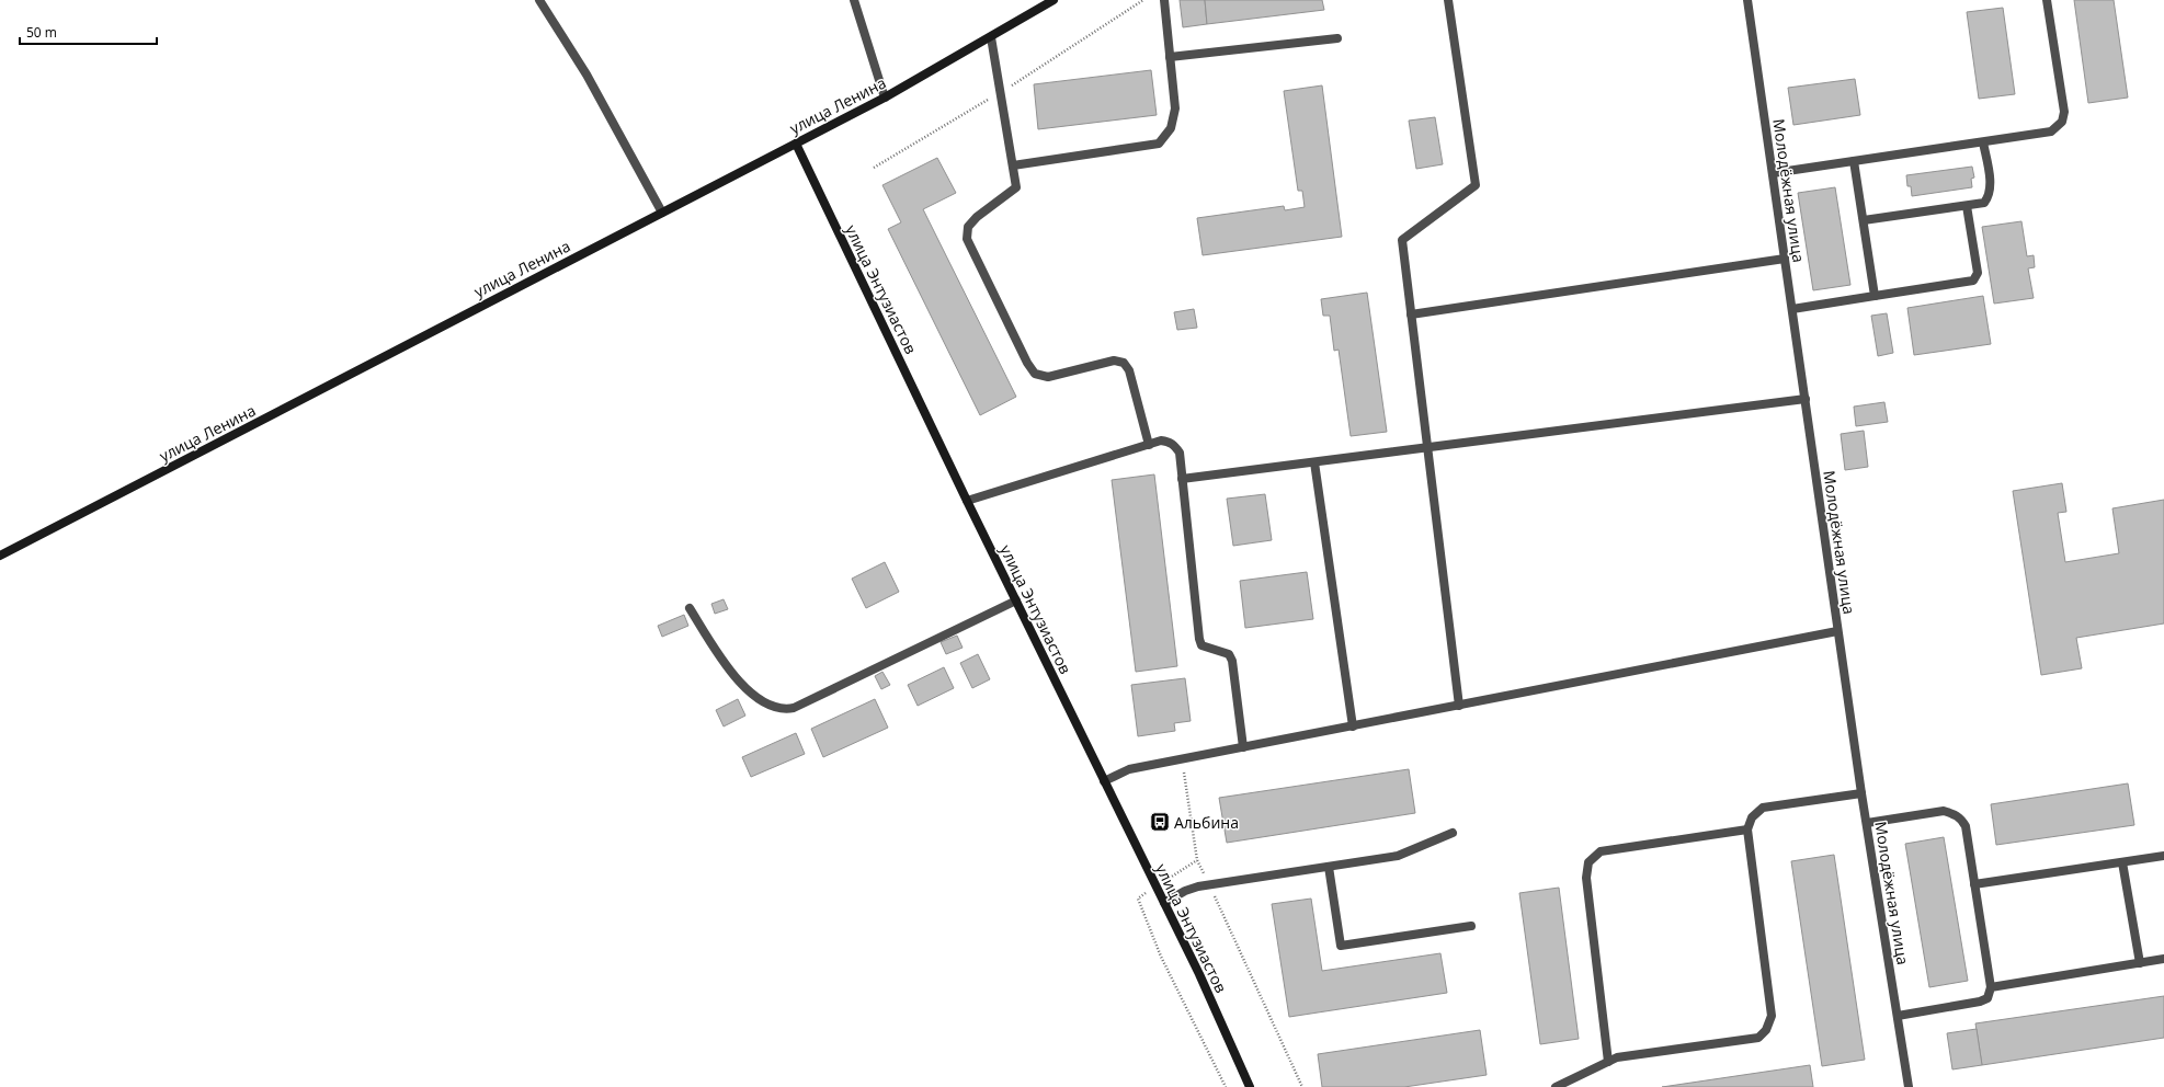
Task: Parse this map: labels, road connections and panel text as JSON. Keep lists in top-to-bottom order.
{
  "streets": {
    "main road": ["улица Ленина", "улица Энтузиастов"],
    "street": ["Молодёжная улица"]
  },
  "crossings": [
    ["улица Ленина", "улица Энтузиастов"]
  ],
  "places": {
    "bus stop": ["Альбина"]
  },
  "scale_bar": "50 m"
}
